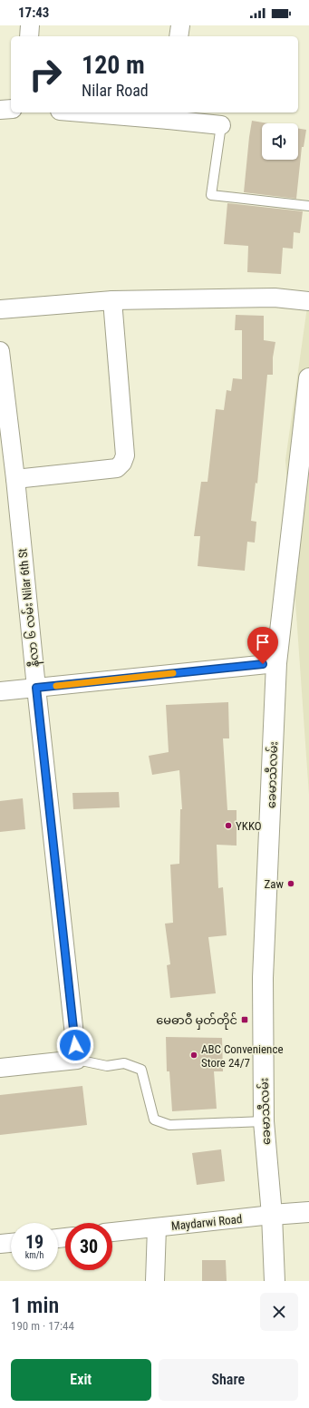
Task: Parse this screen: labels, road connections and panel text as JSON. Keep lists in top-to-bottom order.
{
  "streets": {
    "main road": ["ခေမာသီလမ်း", "Maydarwi Road"],
    "street": ["နီလာ ၆ လမ်း Nilar 6th St"]
  },
  "crossings": [
    ["ခေမာသီလမ်း", "Maydarwi Road"]
  ],
  "places": {
    "other": ["YKKO", "Zaw", "ABC Convenience Store 24/7"],
    "transit": ["မေဓာဝီ မှတ်တိုင်"]
  },
  "page": {
    "status": "17:43",
    "turn": ["120 m", "Nilar Road"],
    "speed": "19 km/h",
    "limit": "30",
    "heading": ["1 min", "190 m · 17:44"],
    "buttons": ["Exit", "Share"]
  }
}
